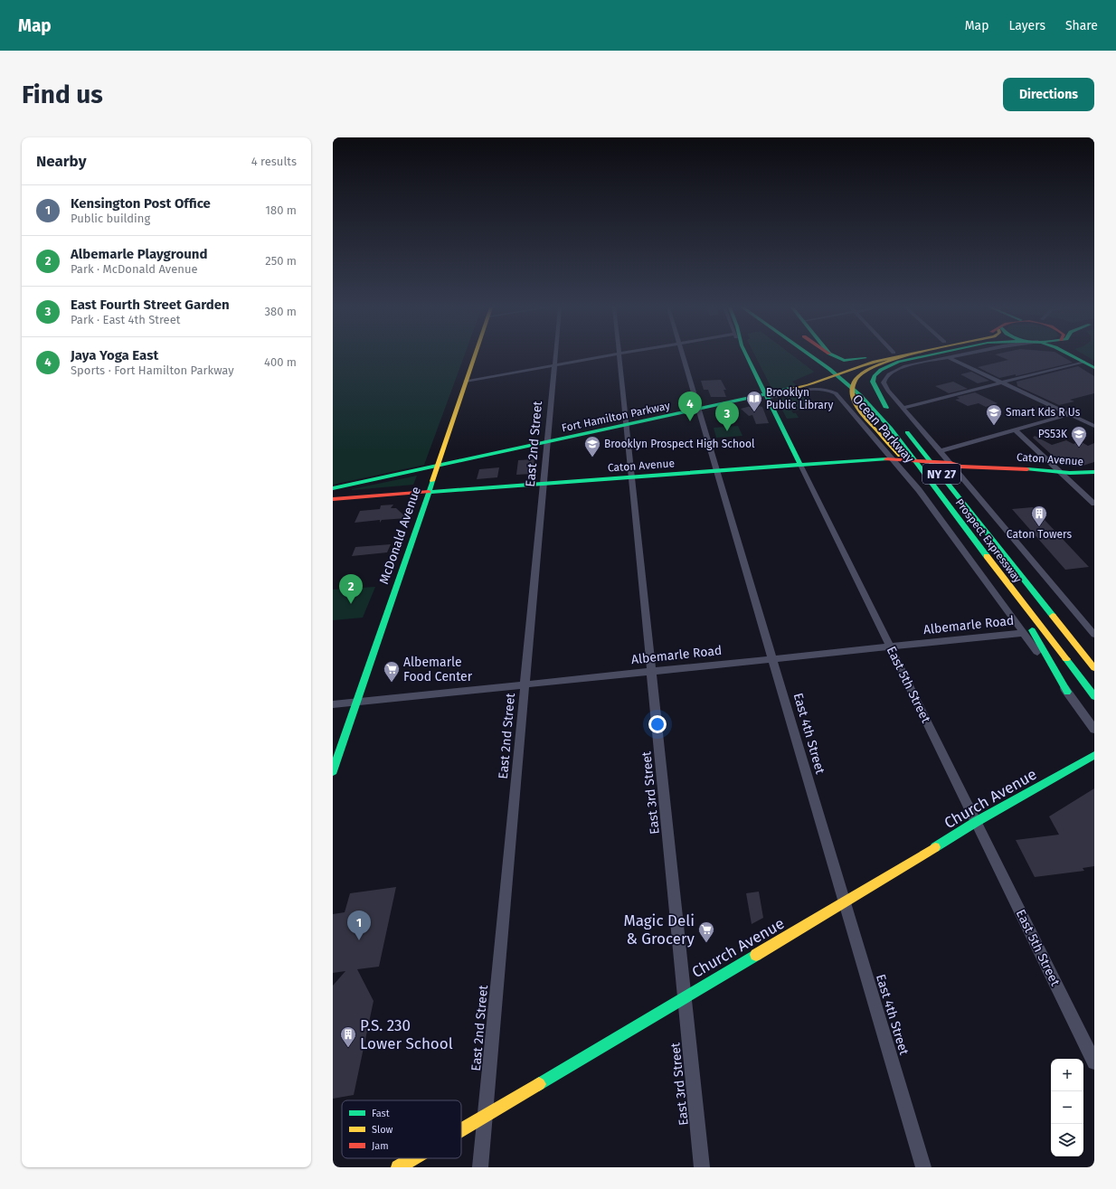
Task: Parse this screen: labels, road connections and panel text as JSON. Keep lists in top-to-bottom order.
{
  "streets": {
    "main road": [
      "Fort Hamilton Parkway",
      "Caton Avenue",
      "NY 27",
      "McDonald Avenue",
      "Prospect Expressway",
      "East 5th Street",
      "Church Avenue"
    ],
    "street": [
      "Ocean Parkway",
      "East 2nd Street",
      "Albemarle Road",
      "East 4th Street",
      "East 3rd Street"
    ]
  },
  "crossings": [
    ["Fort Hamilton Parkway", "Ocean Parkway"],
    ["Fort Hamilton Parkway", "East 2nd Street"],
    ["Fort Hamilton Parkway", "McDonald Avenue"],
    ["Fort Hamilton Parkway", "East 5th Street"],
    ["Fort Hamilton Parkway", "East 4th Street"],
    ["Fort Hamilton Parkway", "East 3rd Street"],
    ["Ocean Parkway", "Caton Avenue"],
    ["Ocean Parkway", "Albemarle Road"],
    ["Ocean Parkway", "East 5th Street"],
    ["East 2nd Street", "Caton Avenue"],
    ["East 2nd Street", "Albemarle Road"],
    ["East 2nd Street", "Church Avenue"],
    ["Caton Avenue", "McDonald Avenue"],
    ["Caton Avenue", "East 5th Street"],
    ["Caton Avenue", "East 4th Street"],
    ["Caton Avenue", "East 3rd Street"],
    ["McDonald Avenue", "Albemarle Road"],
    ["Albemarle Road", "East 5th Street"],
    ["Albemarle Road", "East 4th Street"],
    ["Albemarle Road", "East 3rd Street"],
    ["East 5th Street", "Church Avenue"],
    ["East 4th Street", "Church Avenue"],
    ["East 3rd Street", "Church Avenue"]
  ],
  "places": {
    "library": ["Brooklyn Public Library"],
    "school or university": ["Smart Kds R Us", "PS53K", "Brooklyn Prospect High School"],
    "building": ["Caton Towers", "P.S. 230 Lower School"],
    "supermarket": ["Albemarle Food Center", "Magic Deli & Grocery"]
  },
  "legend": ["Fast", "Slow", "Jam"],
  "page": {
    "header": "Map",
    "nav": ["Map", "Layers", "Share"],
    "buttons": "Directions",
    "title": "Find us",
    "heading": ["Nearby", "4 results"],
    "list": [
      {
        "mark": "1",
        "name": "Kensington Post Office",
        "note": "Public building",
        "value": "180 m"
      },
      {
        "mark": "2",
        "name": "Albemarle Playground",
        "note": "Park · McDonald Avenue",
        "value": "250 m"
      },
      {
        "mark": "3",
        "name": "East Fourth Street Garden",
        "note": "Park · East 4th Street",
        "value": "380 m"
      },
      {
        "mark": "4",
        "name": "Jaya Yoga East",
        "note": "Sports · Fort Hamilton Parkway",
        "value": "400 m"
      }
    ],
    "pins": [
      "4",
      "3",
      "2",
      "1"
    ],
    "map_buttons": ["+", "−"]
  }
}
